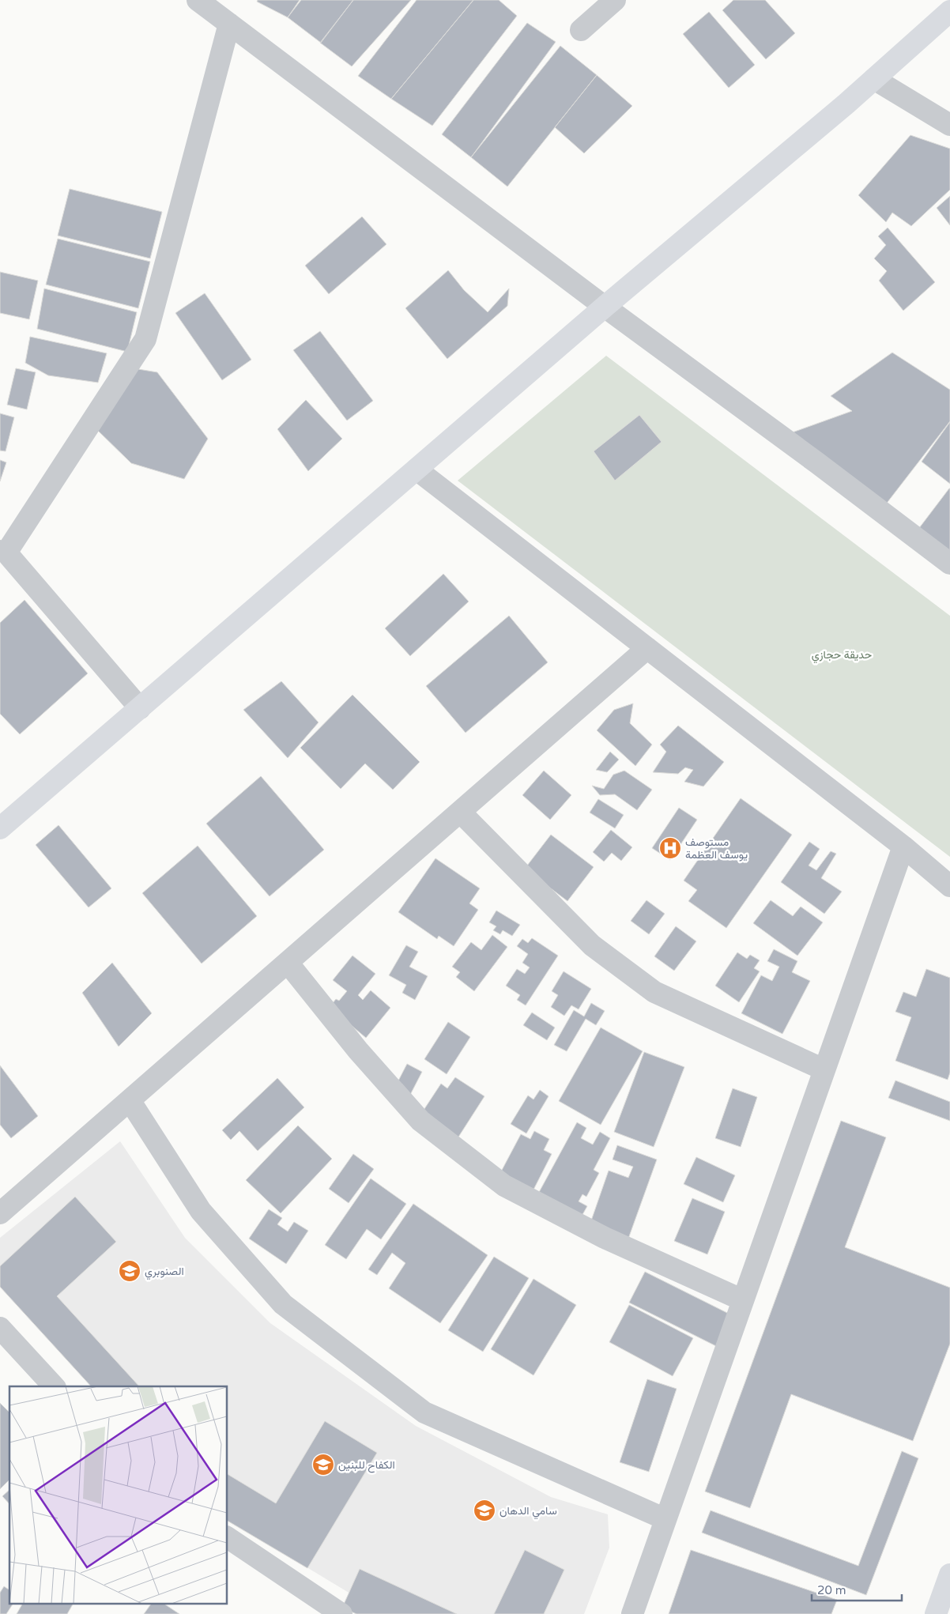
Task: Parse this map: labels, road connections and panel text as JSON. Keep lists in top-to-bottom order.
{
  "parks": ["حديقة حجازي"],
  "places": {
    "hospital": ["مستوصف يوسف العظمة"],
    "school or university": ["الصنوبري", "الكفاح للبنين", "سامي الدهان"]
  },
  "scale_bar": "20 m"
}
